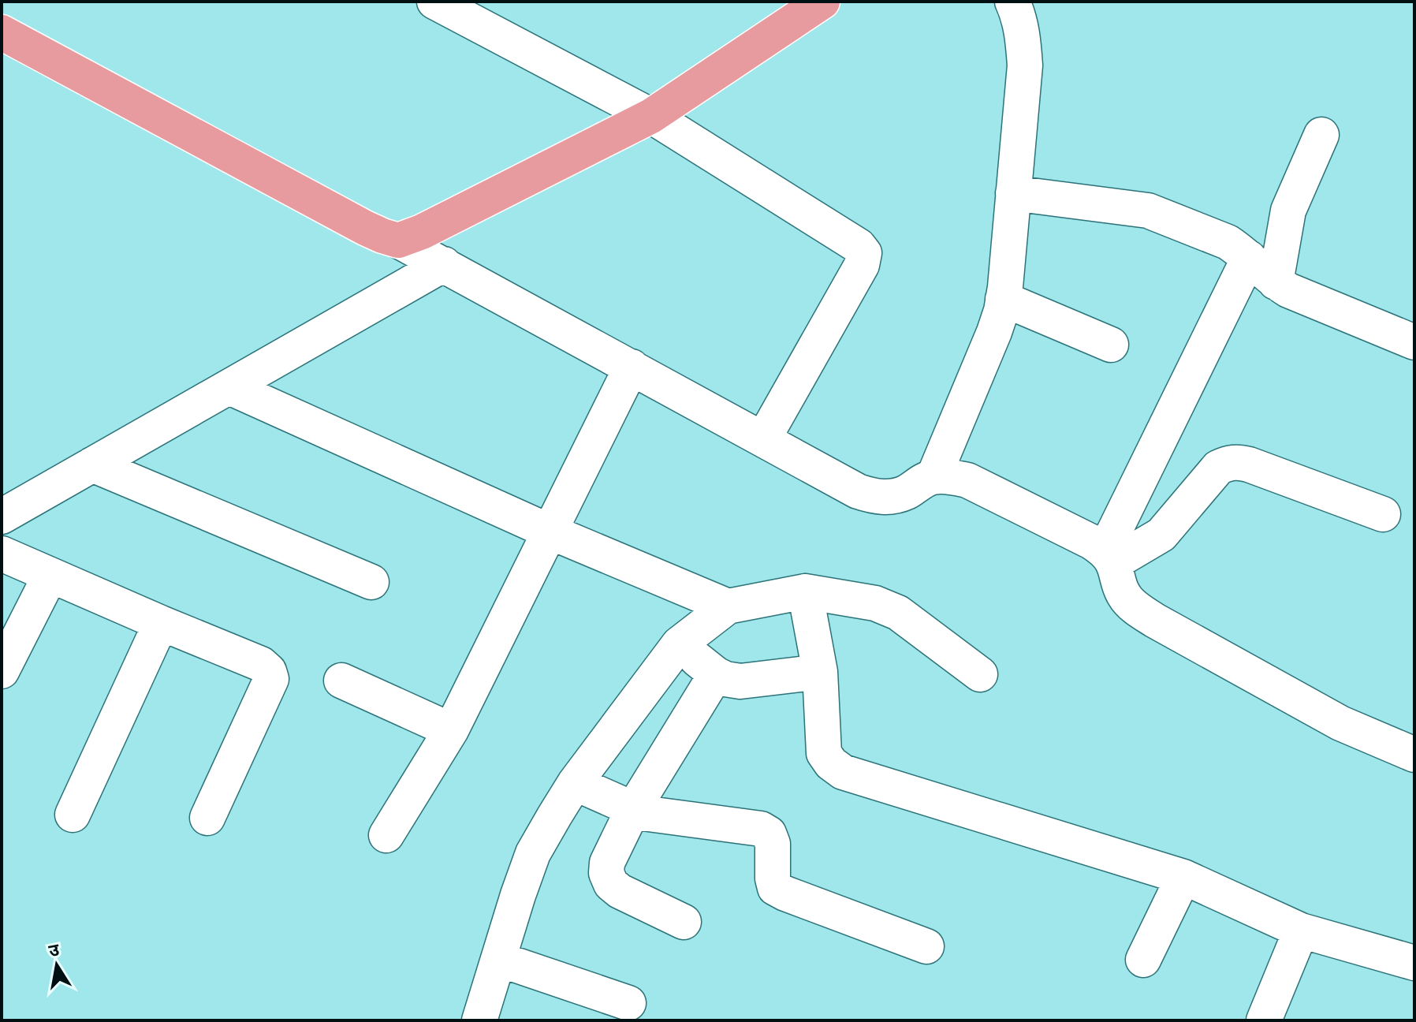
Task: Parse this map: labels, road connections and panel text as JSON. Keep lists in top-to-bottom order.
{
  "north": "top"
}
